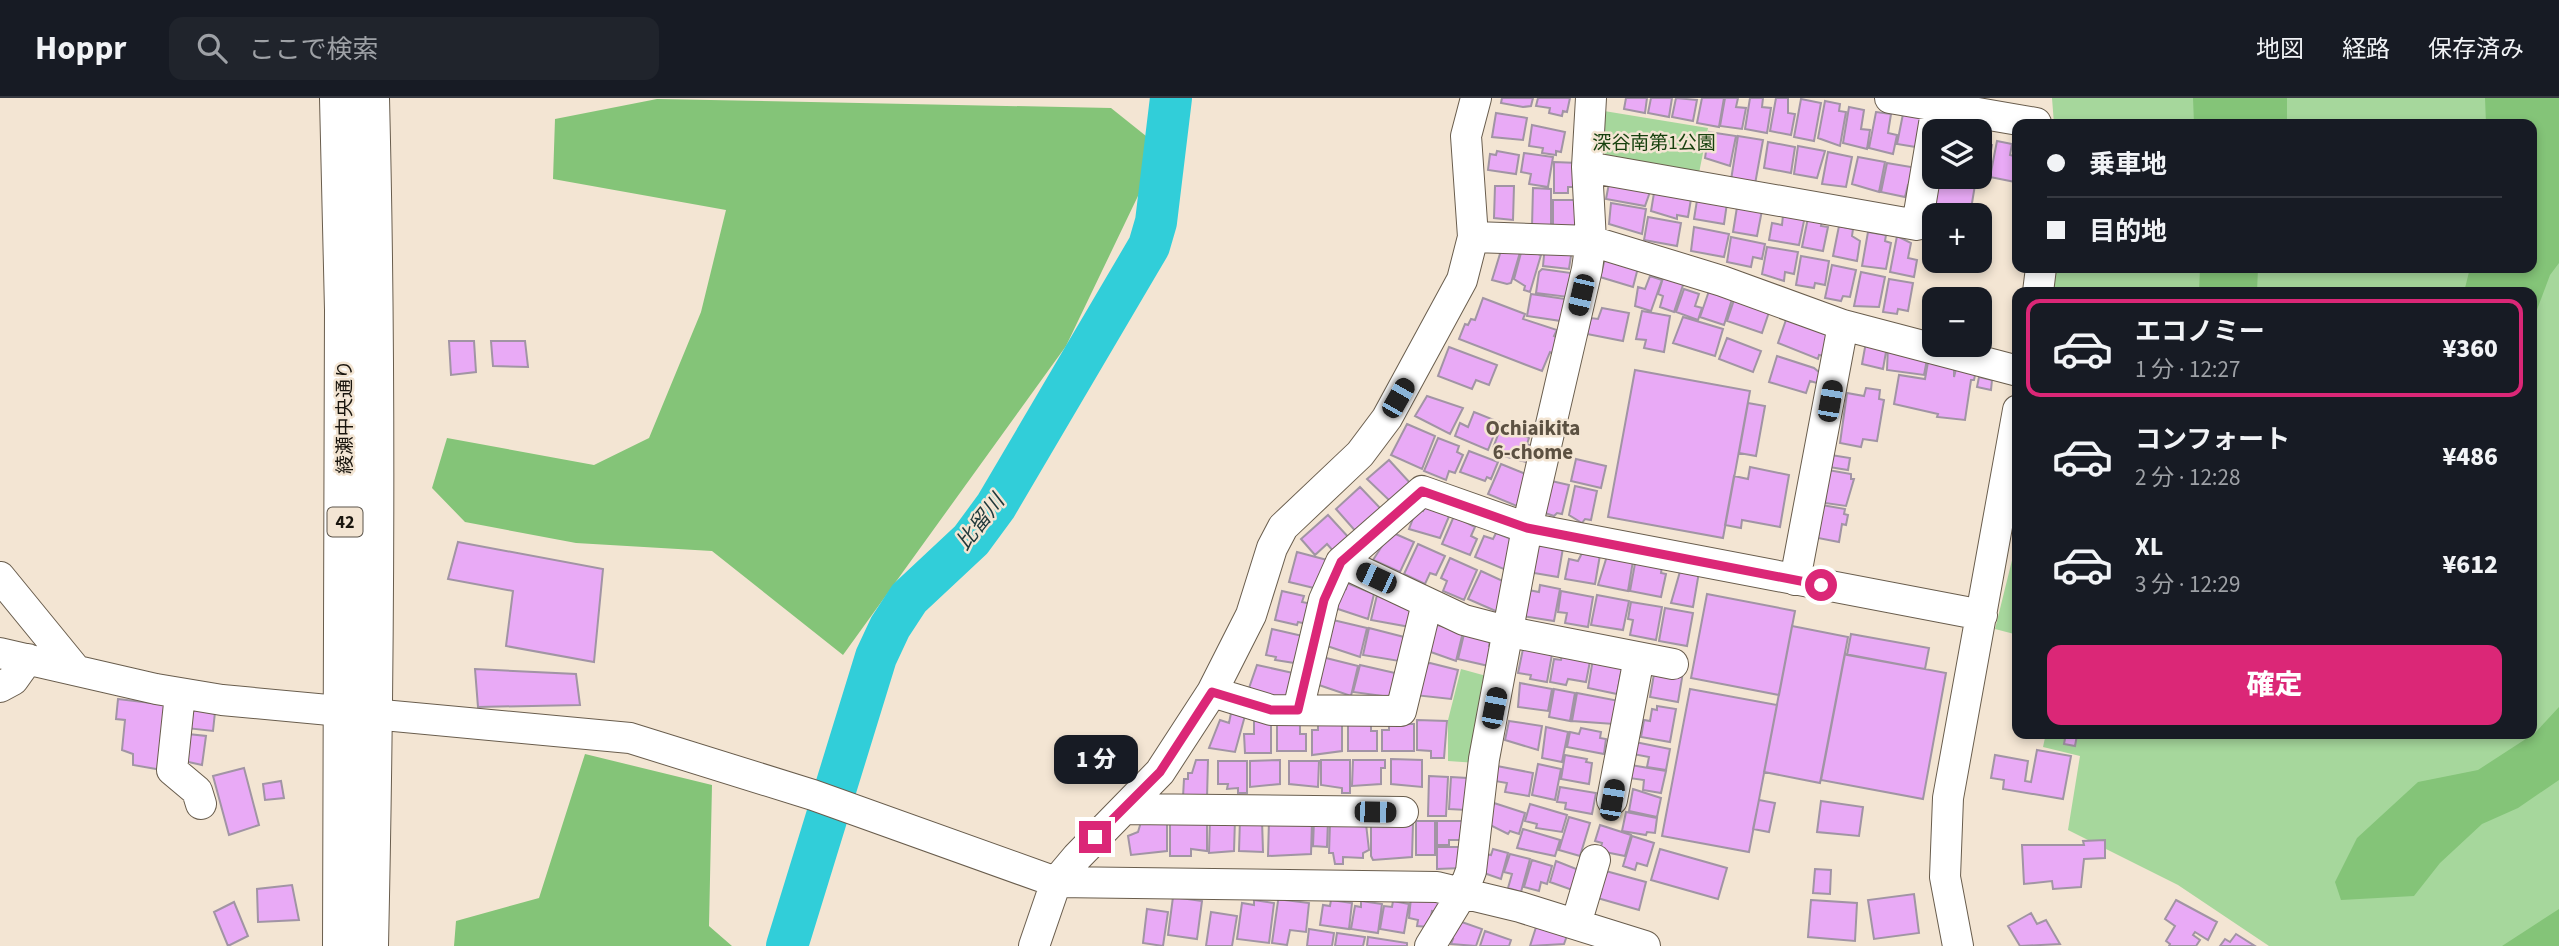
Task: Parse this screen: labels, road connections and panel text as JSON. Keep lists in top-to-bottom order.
{
  "streets": {
    "main road": ["綾瀬中央通り", "42"]
  },
  "districts": ["Ochiaikita 6-chome"],
  "water": ["比留川"],
  "parks": ["深谷南第1公園"],
  "page": {
    "header": "Hoppr",
    "search": "ここで検索",
    "nav": ["地図", "経路", "保存済み"],
    "map_buttons": ["+", "−"],
    "banner": ["乗車地", "目的地"],
    "list": [
      {
        "name": "エコノミー",
        "note": "1 分 · 12:27",
        "value": "¥360"
      },
      {
        "name": "コンフォート",
        "note": "2 分 · 12:28",
        "value": "¥486"
      },
      {
        "name": "XL",
        "note": "3 分 · 12:29",
        "value": "¥612"
      }
    ],
    "buttons": "確定",
    "bubble": "1 分"
  }
}
